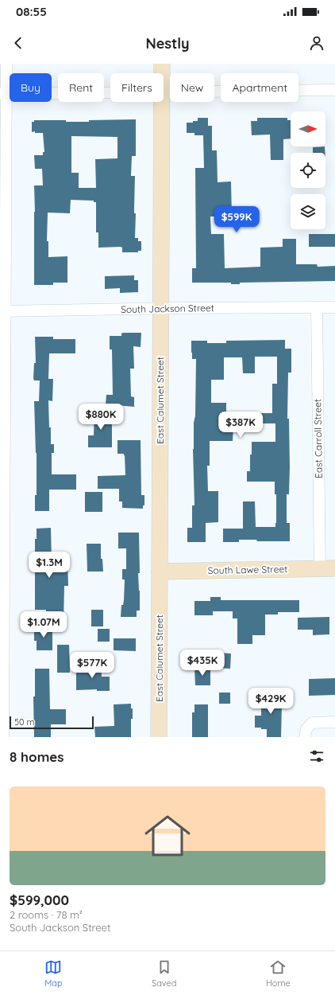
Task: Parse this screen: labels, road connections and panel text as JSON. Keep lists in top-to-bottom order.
{
  "streets": {
    "main road": ["East Calumet Street", "South Lawe Street"],
    "street": ["South Jackson Street", "East Carroll Street"]
  },
  "crossings": [
    ["South Jackson Street", "East Calumet Street"],
    ["South Jackson Street", "East Carroll Street"],
    ["East Calumet Street", "South Lawe Street"],
    ["East Carroll Street", "South Lawe Street"]
  ],
  "scale_bar": "50 m",
  "north": "right",
  "page": {
    "status": "08:55",
    "header": "Nestly",
    "chip": [
      "Buy",
      "Rent",
      "Filters",
      "New",
      "Apartment"
    ],
    "price": [
      "$599K",
      "$880K",
      "$387K",
      "$1.3M",
      "$1.07M",
      "$435K",
      "$577K",
      "$429K"
    ],
    "scale": "50 m",
    "heading": "8 homes",
    "list": [
      {
        "name": "$599,000",
        "note": "2 rooms · 78 m² · South Jackson Street"
      }
    ],
    "tabs": ["Map", "Saved", "Home"]
  }
}
